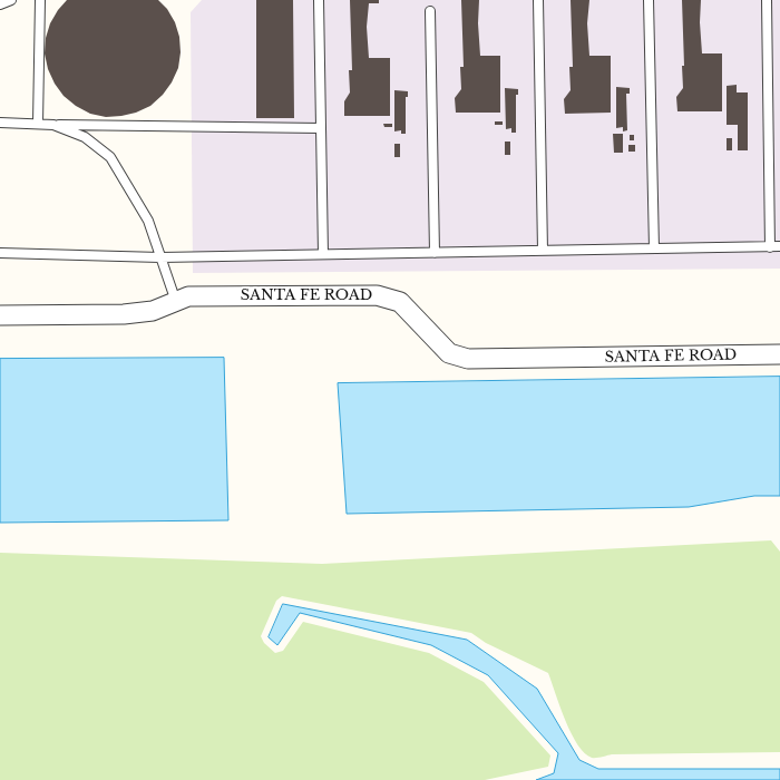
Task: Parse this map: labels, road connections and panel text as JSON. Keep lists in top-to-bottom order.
{
  "streets": {
    "street": ["SANTA FE ROAD"]
  }
}
